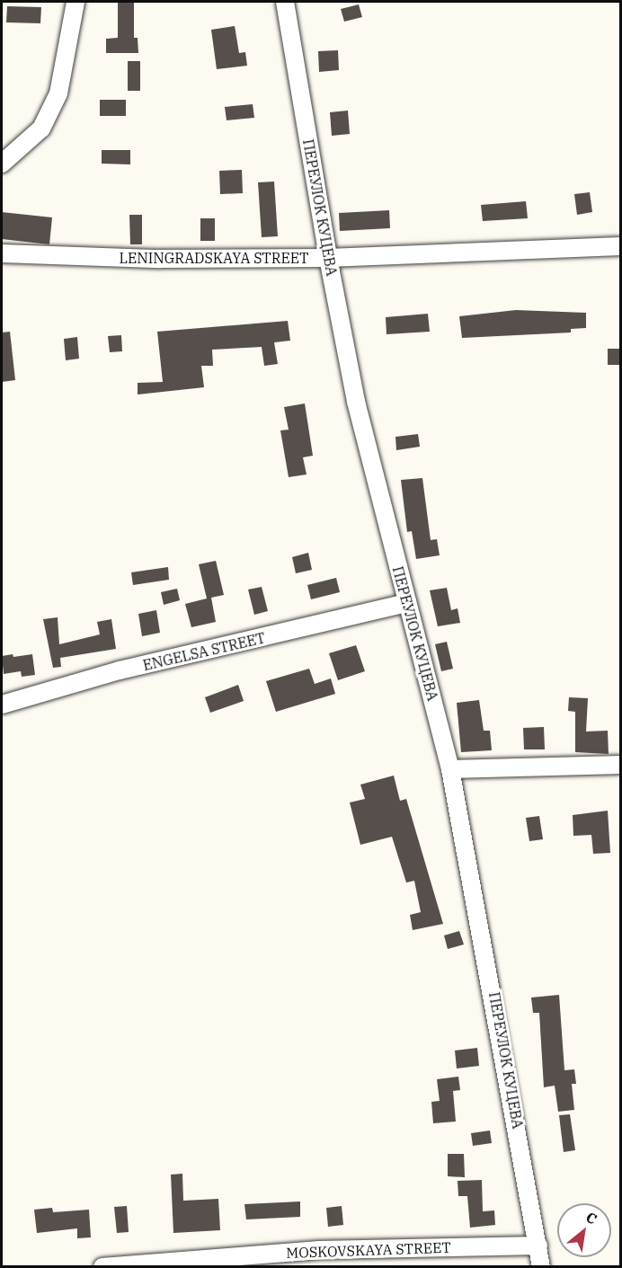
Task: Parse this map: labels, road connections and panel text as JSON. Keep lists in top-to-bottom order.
{
  "streets": {
    "street": [
      "ПЕРЕУЛОК КУЦЕВА",
      "LENINGRADSKAYA STREET",
      "ENGELSA STREET",
      "MOSKOVSKAYA STREET"
    ]
  },
  "crossings": [
    ["ПЕРЕУЛОК КУЦЕВА", "LENINGRADSKAYA STREET"],
    ["ПЕРЕУЛОК КУЦЕВА", "ENGELSA STREET"],
    ["ПЕРЕУЛОК КУЦЕВА", "MOSKOVSKAYA STREET"]
  ],
  "north": "top right"
}
